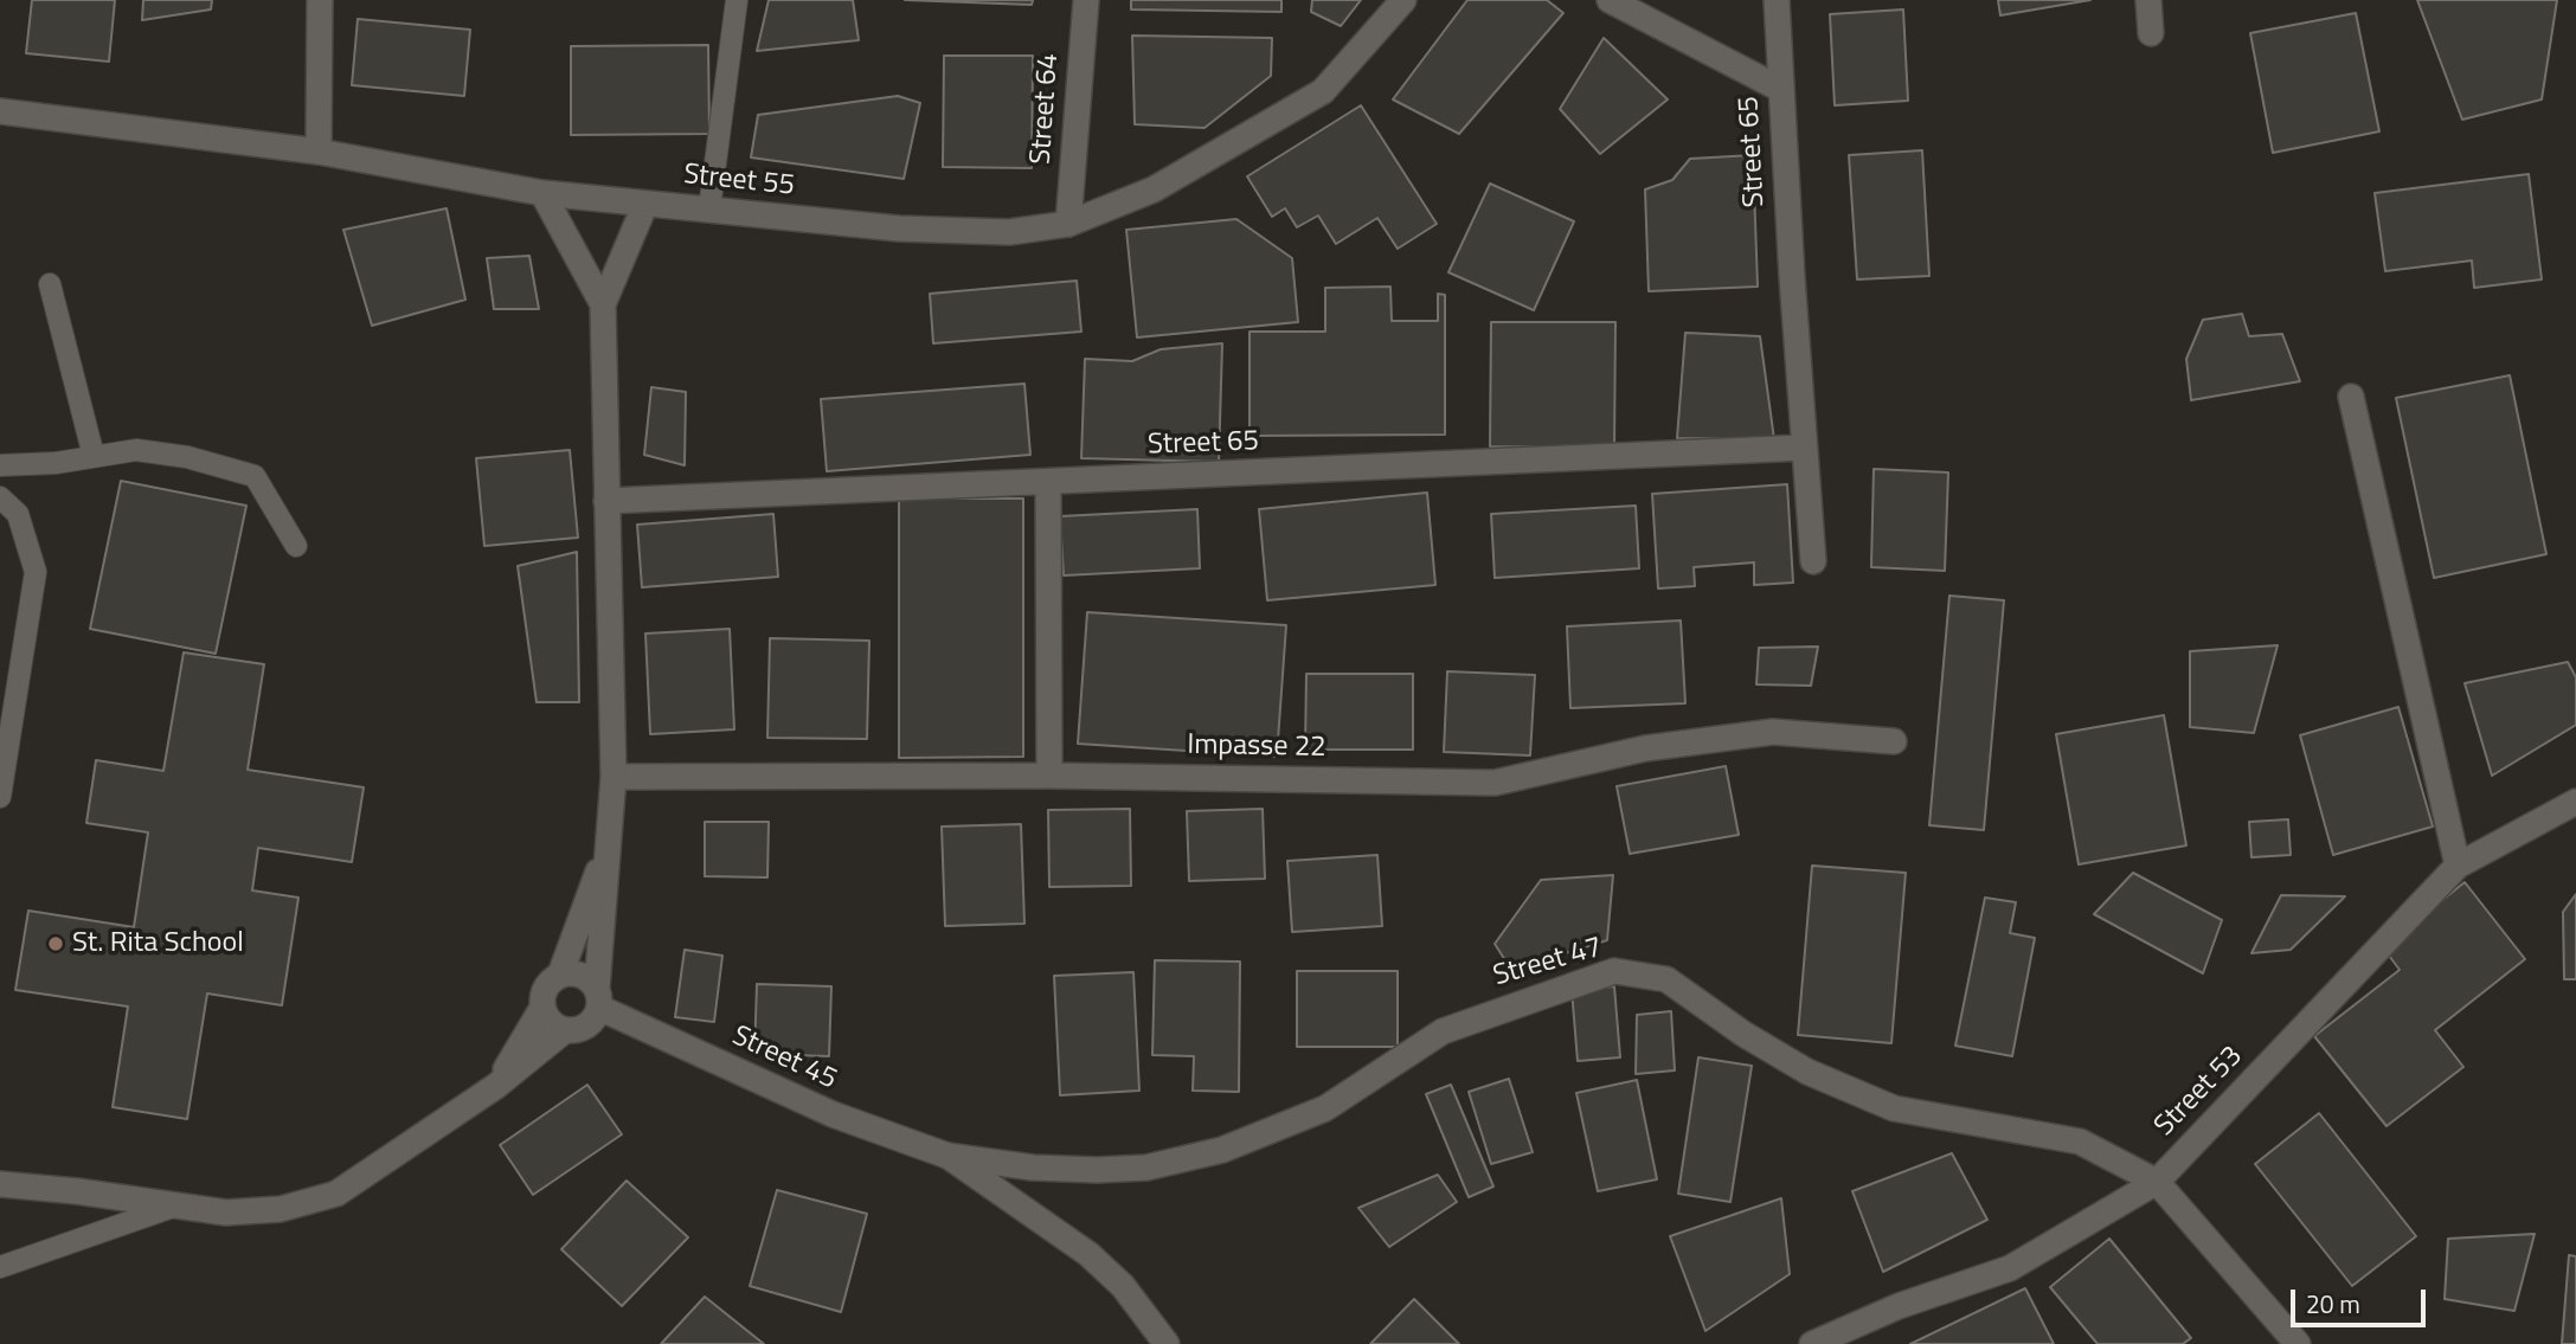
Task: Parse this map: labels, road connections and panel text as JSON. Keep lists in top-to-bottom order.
{
  "streets": {
    "street": [
      "Street 64",
      "Street 65",
      "Street 55",
      "Impasse 22",
      "Street 47",
      "Street 45",
      "Street 53"
    ]
  },
  "crossings": [
    ["Street 64", "Street 55"],
    ["Street 47", "Street 45"],
    ["Street 47", "Street 53"]
  ],
  "places": ["St. Rita School"],
  "scale_bar": "20 m"
}
